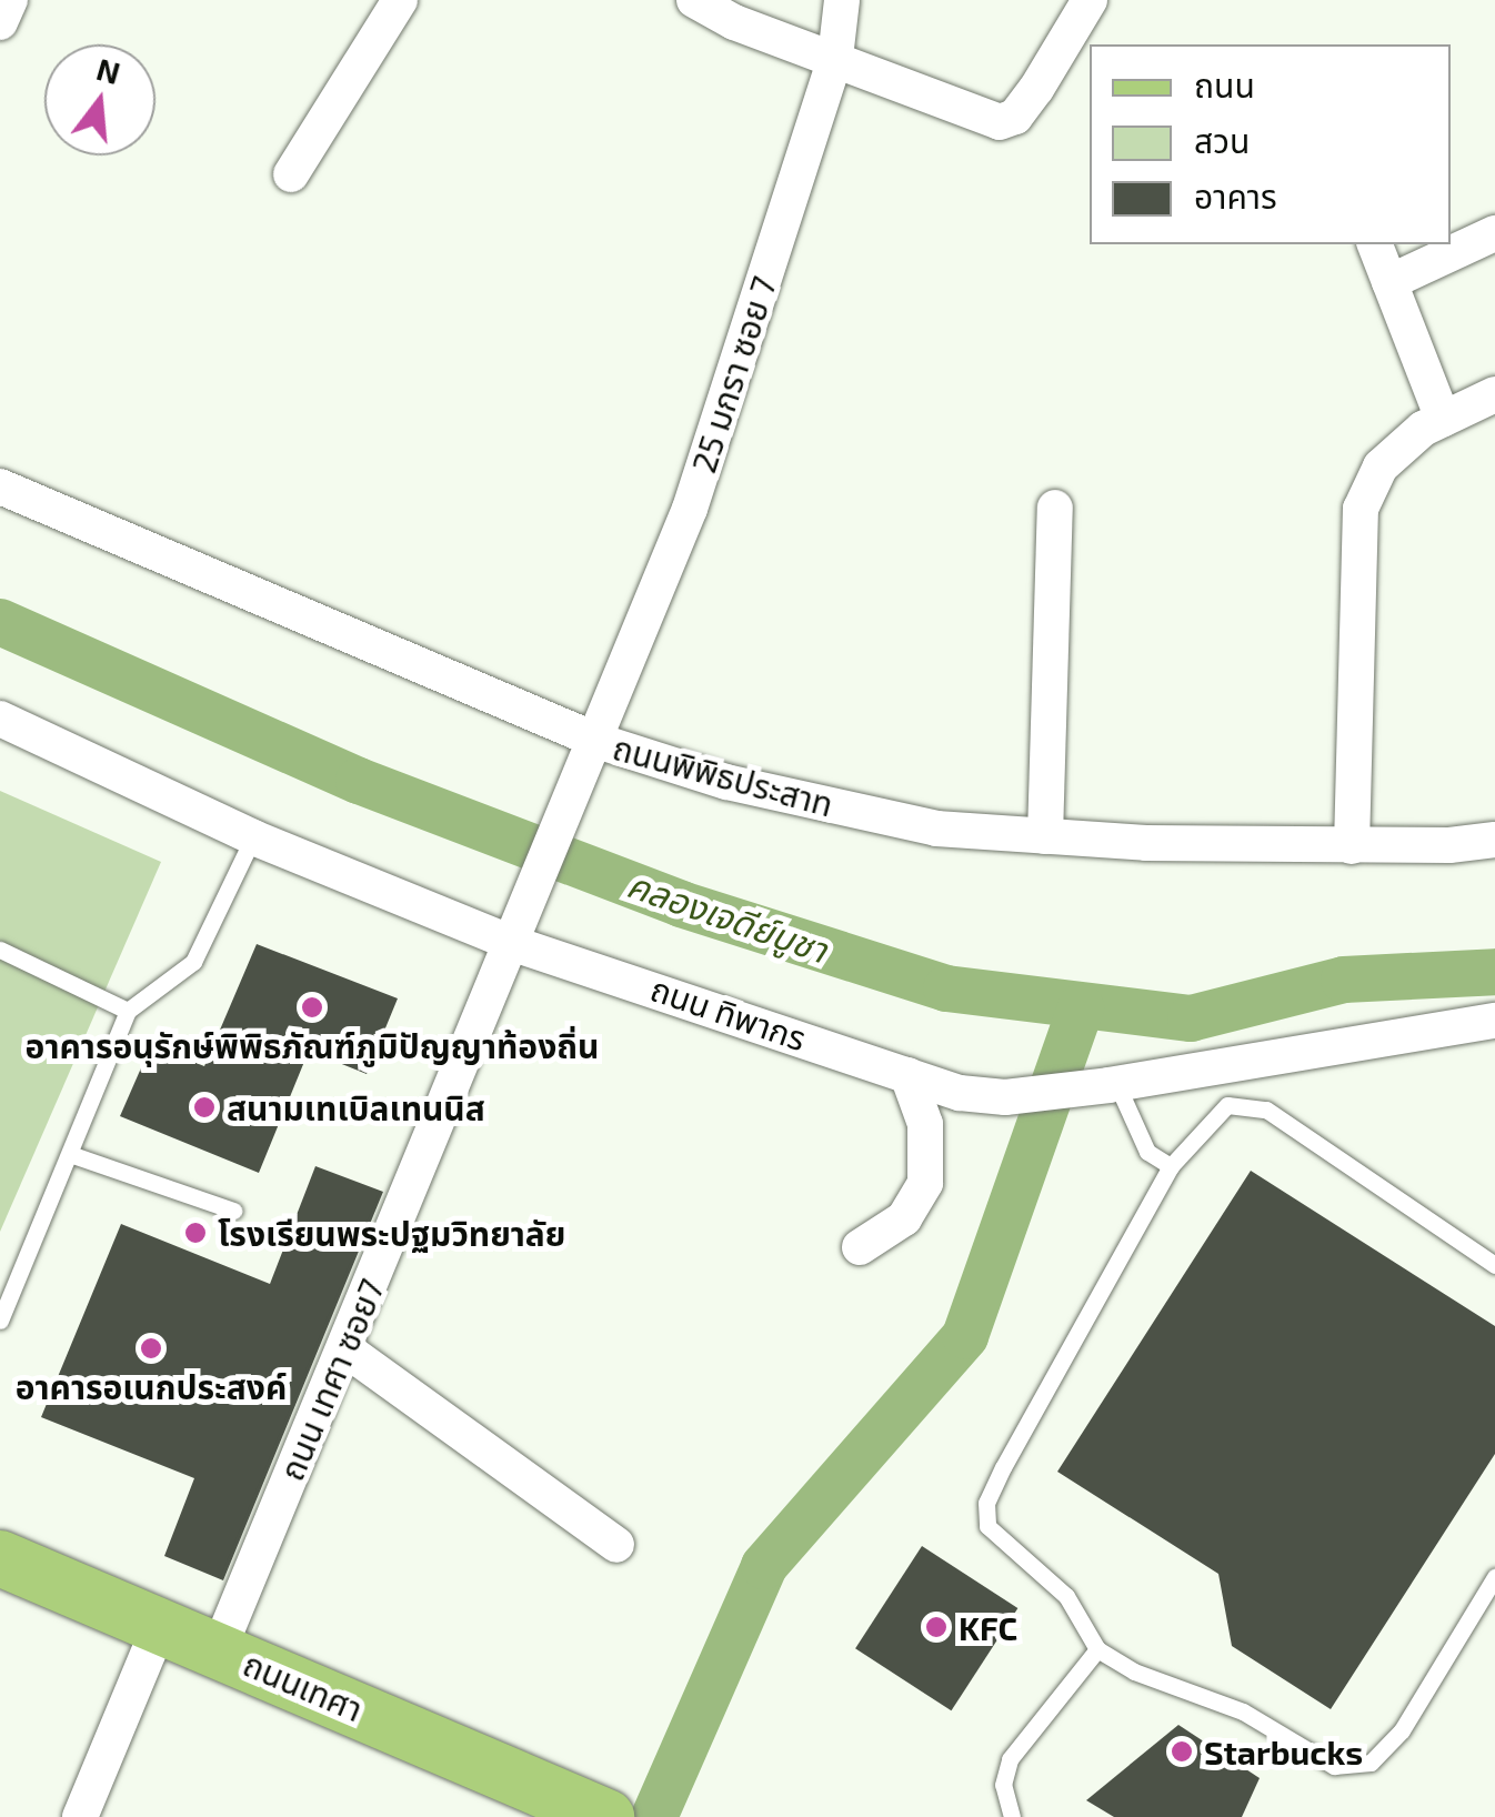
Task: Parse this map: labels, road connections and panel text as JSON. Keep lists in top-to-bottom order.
{
  "streets": {
    "main road": ["ถนนเทศา"],
    "street": [
      "25 มกรา ซอย 7",
      "ถนนพิพิธประสาท",
      "ถนน ทิพากร",
      "ถนน เทศา ซอย7"
    ]
  },
  "crossings": [
    ["25 มกรา ซอย 7", "ถนนพิพิธประสาท"],
    ["25 มกรา ซอย 7", "ถนน เทศา ซอย7"],
    ["ถนนพิพิธประสาท", "ถนน เทศา ซอย7"],
    ["ถนน ทิพากร", "ถนน เทศา ซอย7"],
    ["ถนน เทศา ซอย7", "ถนนเทศา"]
  ],
  "water": ["คลองเจดีย์บูชา"],
  "places": [
    "อาคารอนุรักษ์พิพิธภัณฑ์ภูมิปัญญาท้องถิ่น",
    "สนามเทเบิลเทนนิส",
    "โรงเรียนพระปฐมวิทยาลัย",
    "อาคารอเนกประสงค์",
    "KFC",
    "Starbucks"
  ],
  "legend": ["ถนน", "สวน", "อาคาร"],
  "north": "top"
}
